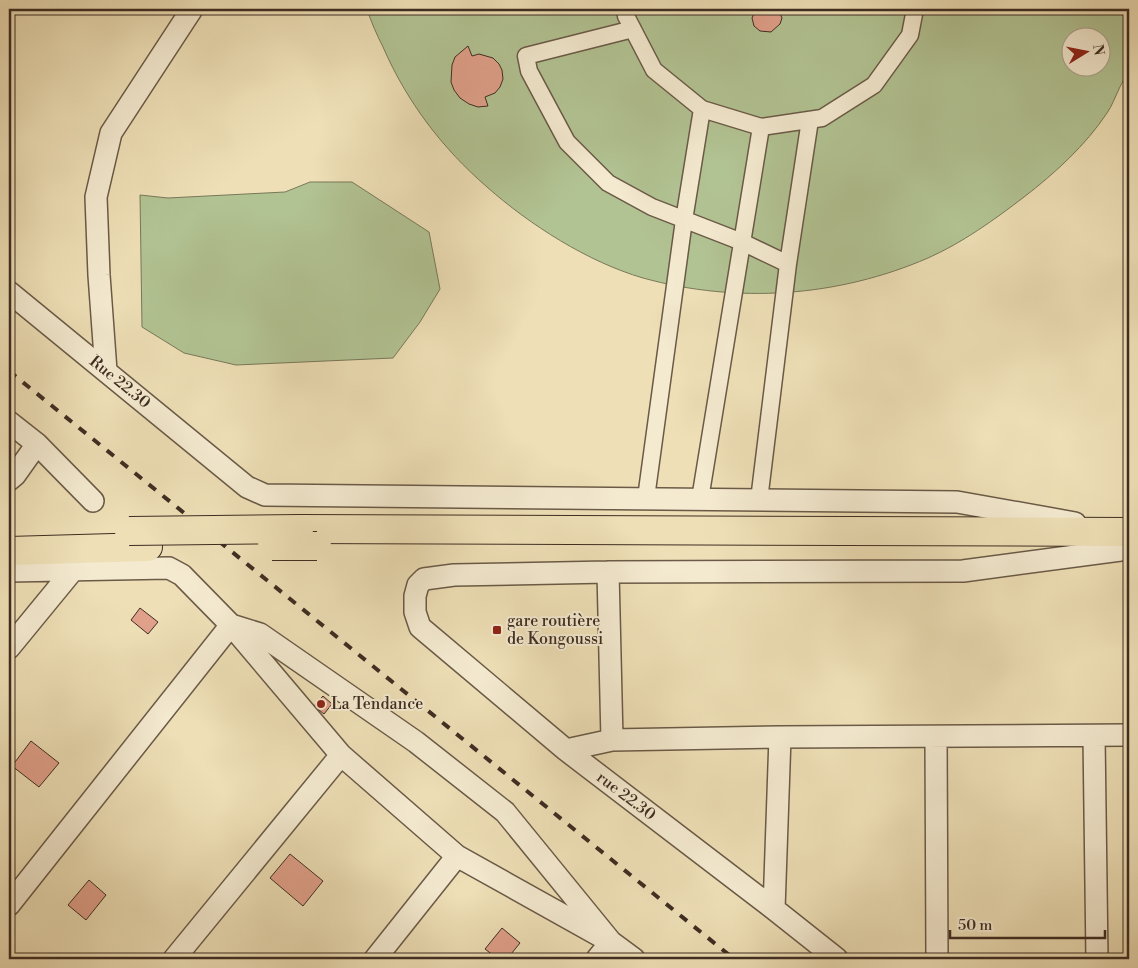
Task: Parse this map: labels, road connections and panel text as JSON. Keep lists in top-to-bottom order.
{
  "streets": {
    "street": ["Rue 22.30", "rue 22.30"]
  },
  "places": {
    "transit": ["gare routière de Kongoussi"],
    "other": ["La Tendance"]
  },
  "scale_bar": "50 m",
  "north": "right"
}
